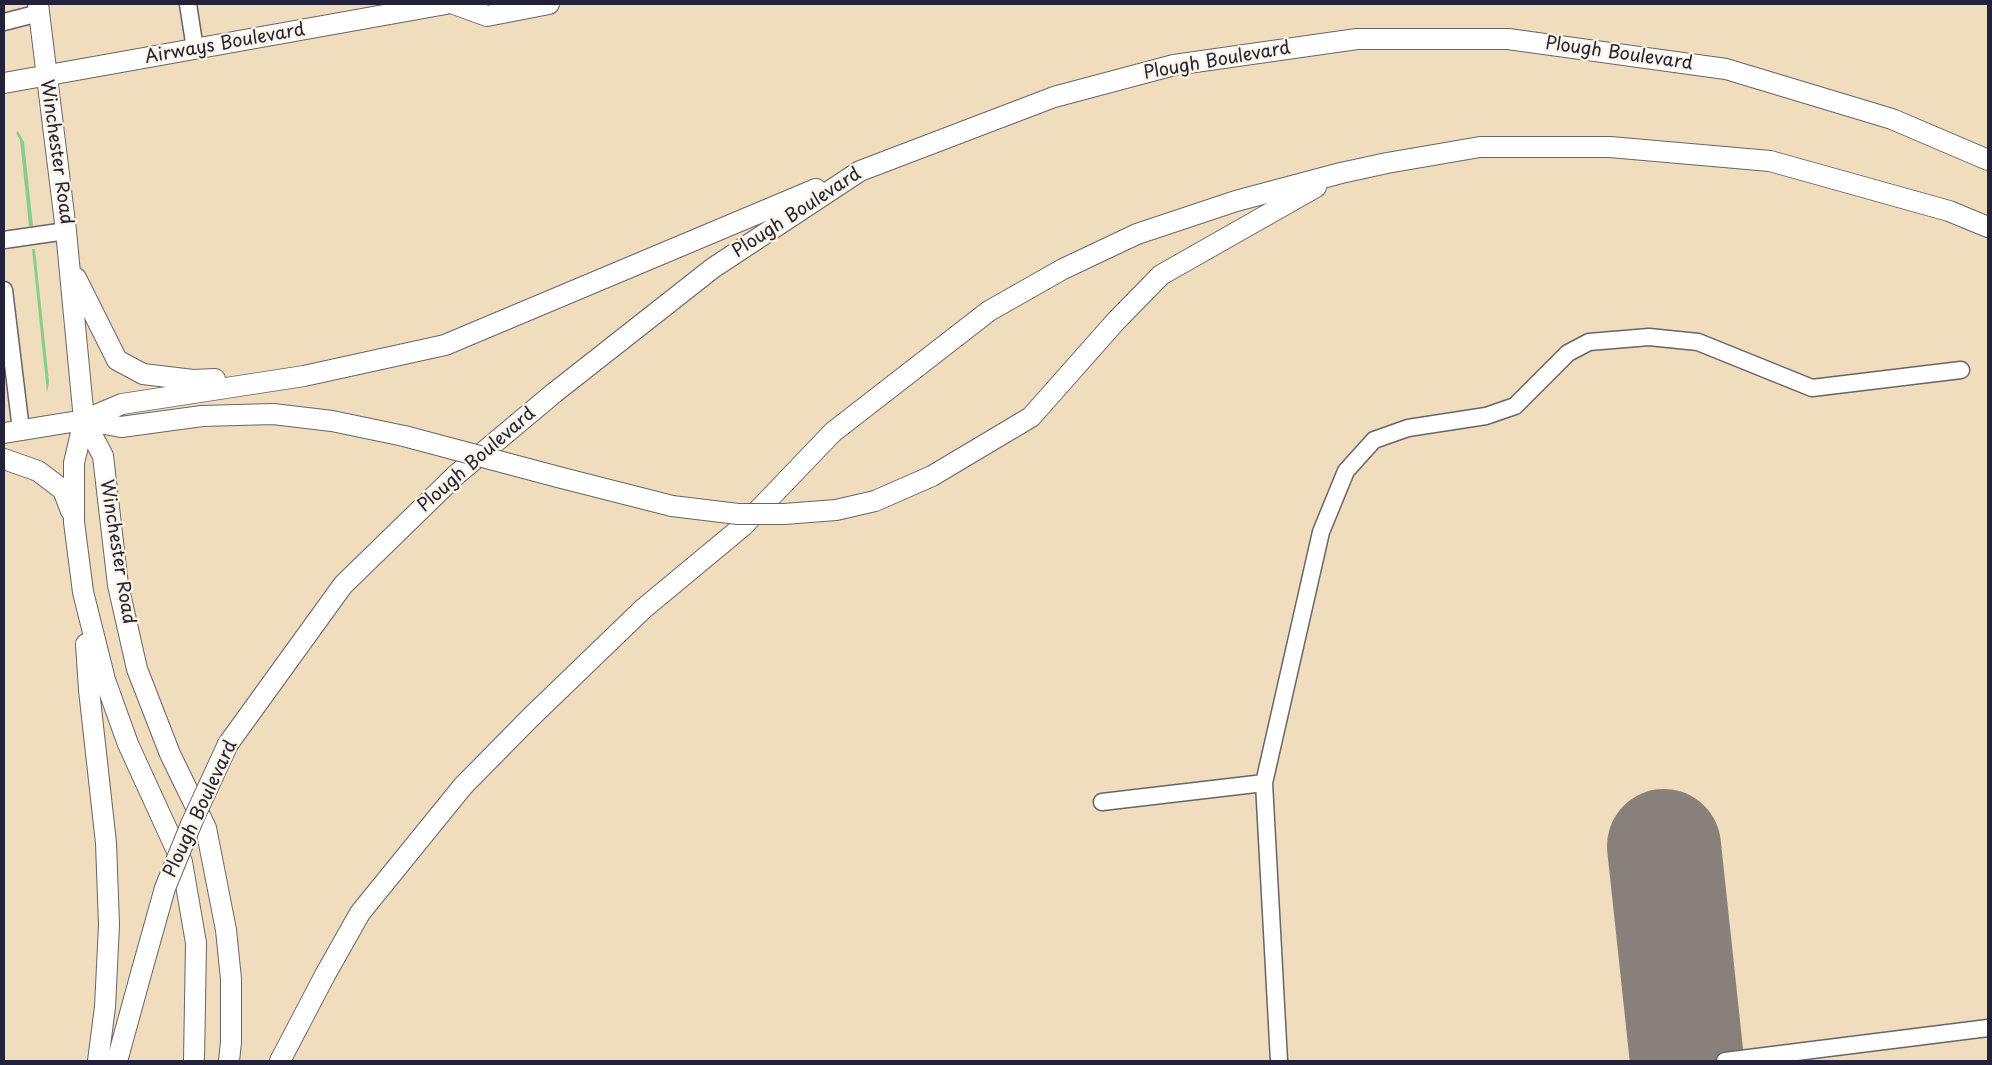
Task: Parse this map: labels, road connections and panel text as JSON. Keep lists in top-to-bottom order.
{
  "streets": {
    "main road": ["Airways Boulevard", "Plough Boulevard", "Winchester Road"]
  },
  "crossings": [
    ["Airways Boulevard", "Winchester Road"]
  ]
}
